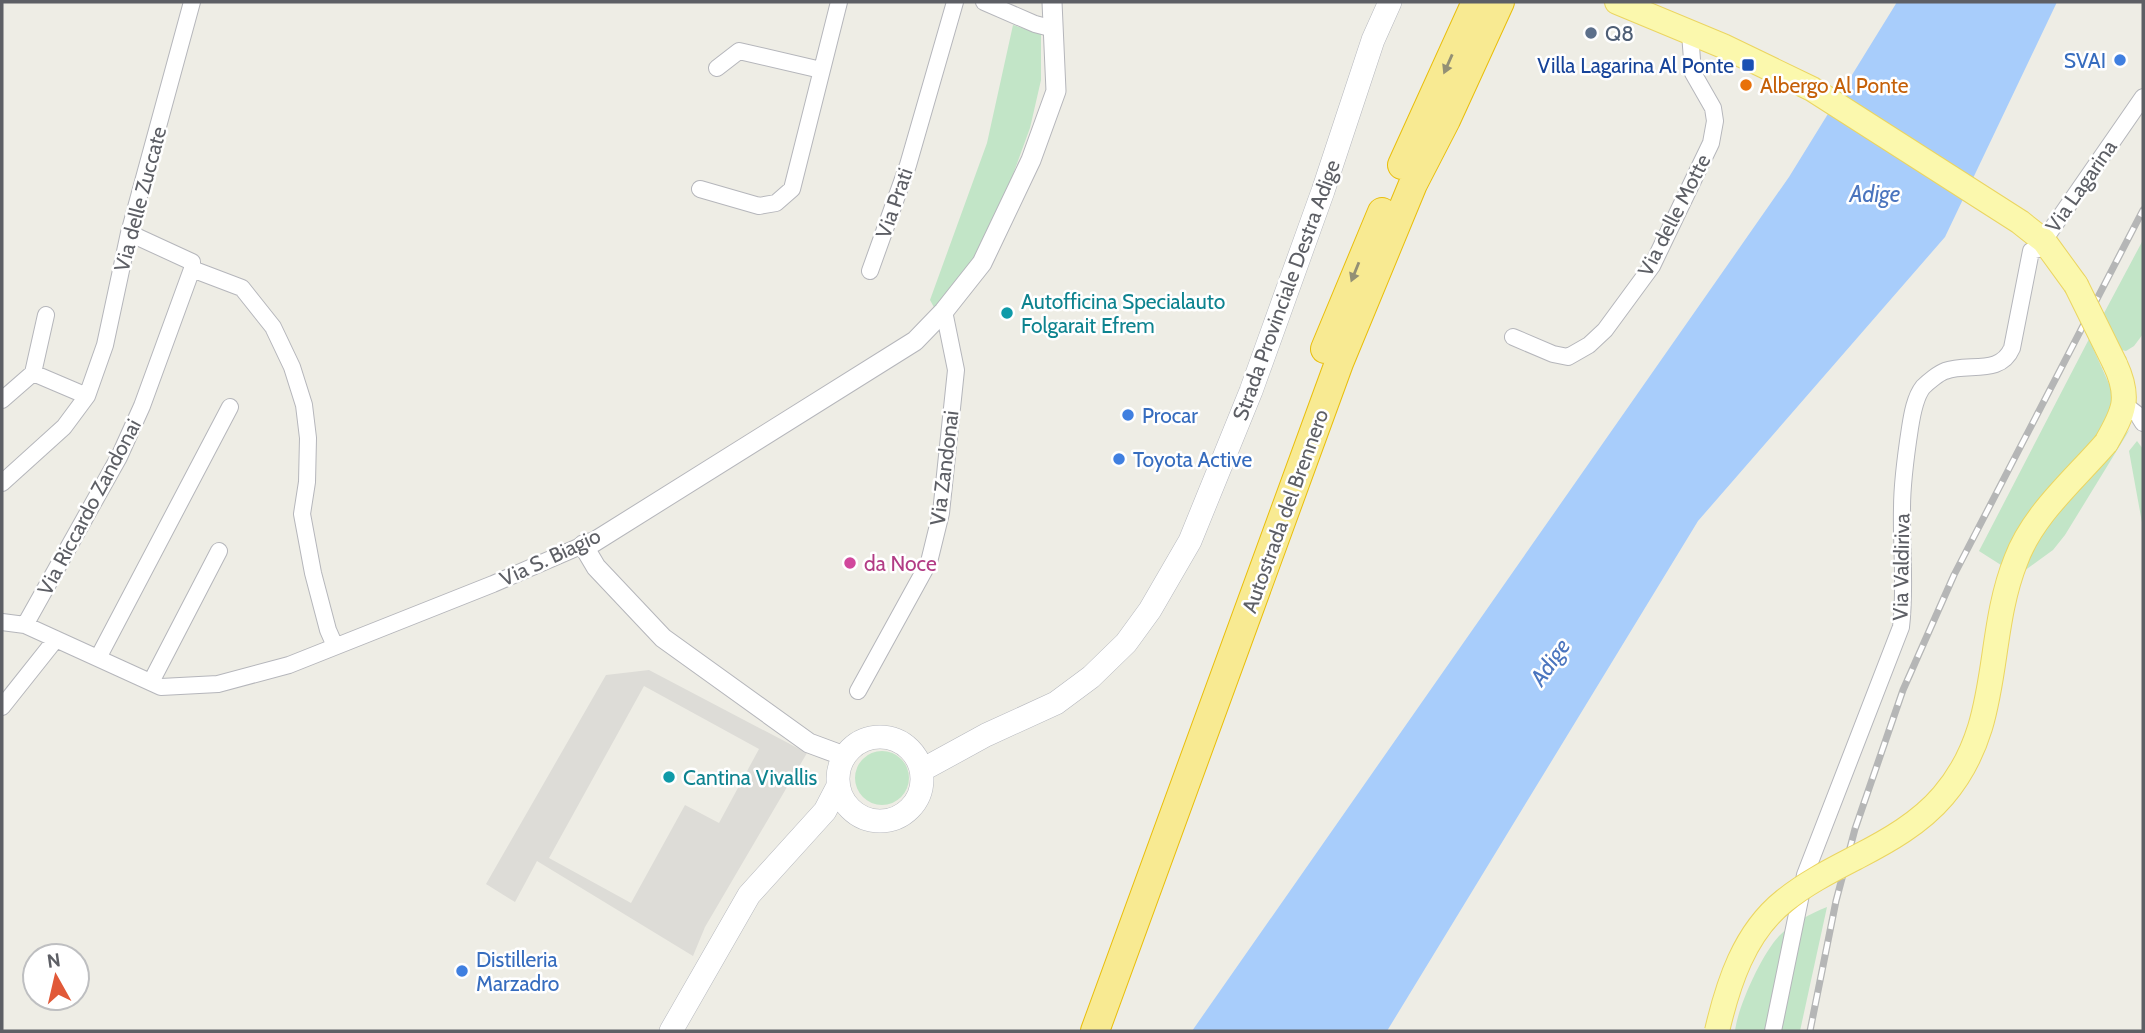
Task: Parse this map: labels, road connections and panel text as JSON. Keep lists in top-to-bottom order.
{
  "streets": {
    "highway": ["Autostrada del Brennero"],
    "main road": ["Strada Provinciale Destra Adige"],
    "street": [
      "Via Lagarina",
      "Via delle Zuccate",
      "Via Prati",
      "Via delle Motte",
      "Via Zandonai",
      "Via Riccardo Zandonai",
      "Via S. Biagio",
      "Via Valdiriva"
    ]
  },
  "crossings": [
    ["Via Lagarina", "Via Valdiriva"],
    ["Via Zandonai", "Via S. Biagio"],
    ["Via Riccardo Zandonai", "Via S. Biagio"]
  ],
  "water": ["Adige"],
  "places": {
    "other": [
      "Q8",
      "SVAI",
      "Albergo Al Ponte",
      "Autofficina Specialauto Folgarait Efrem",
      "Procar",
      "Toyota Active",
      "da Noce",
      "Cantina Vivallis",
      "Distilleria Marzadro"
    ],
    "transit": ["Villa Lagarina Al Ponte"]
  },
  "north": "top"
}
